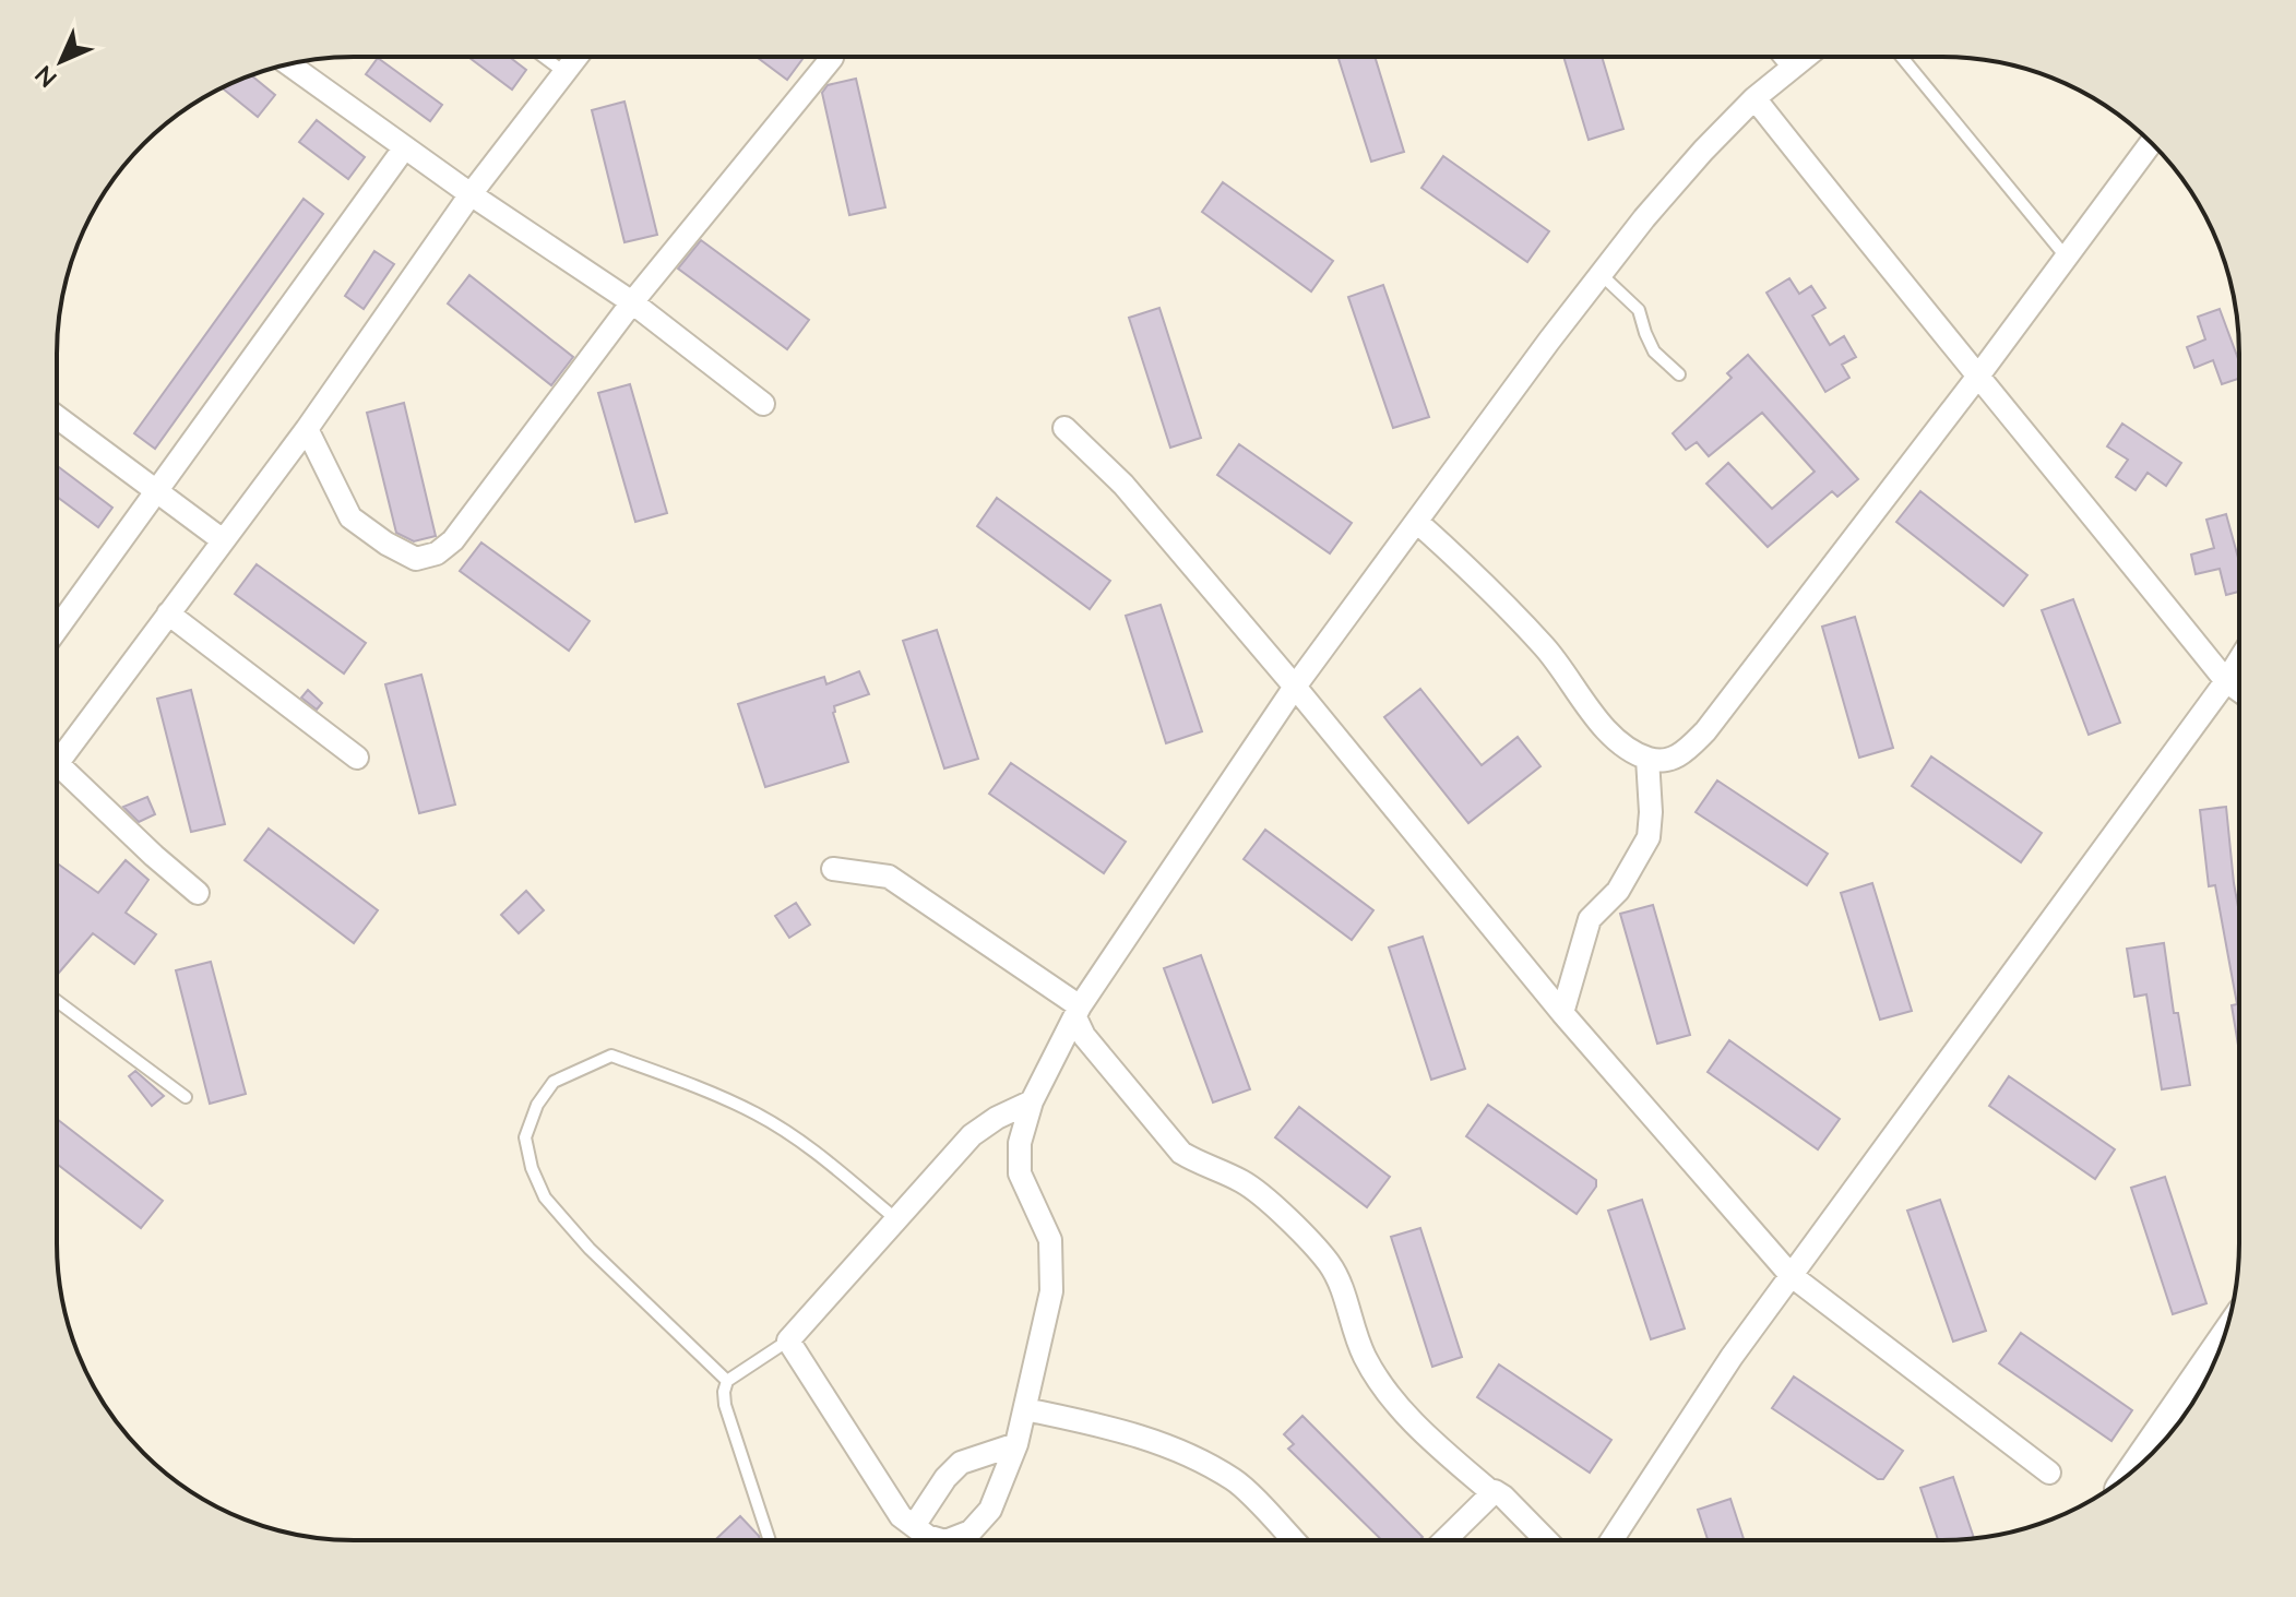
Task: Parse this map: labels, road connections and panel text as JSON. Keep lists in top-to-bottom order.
{
  "north": "bottom left"
}
